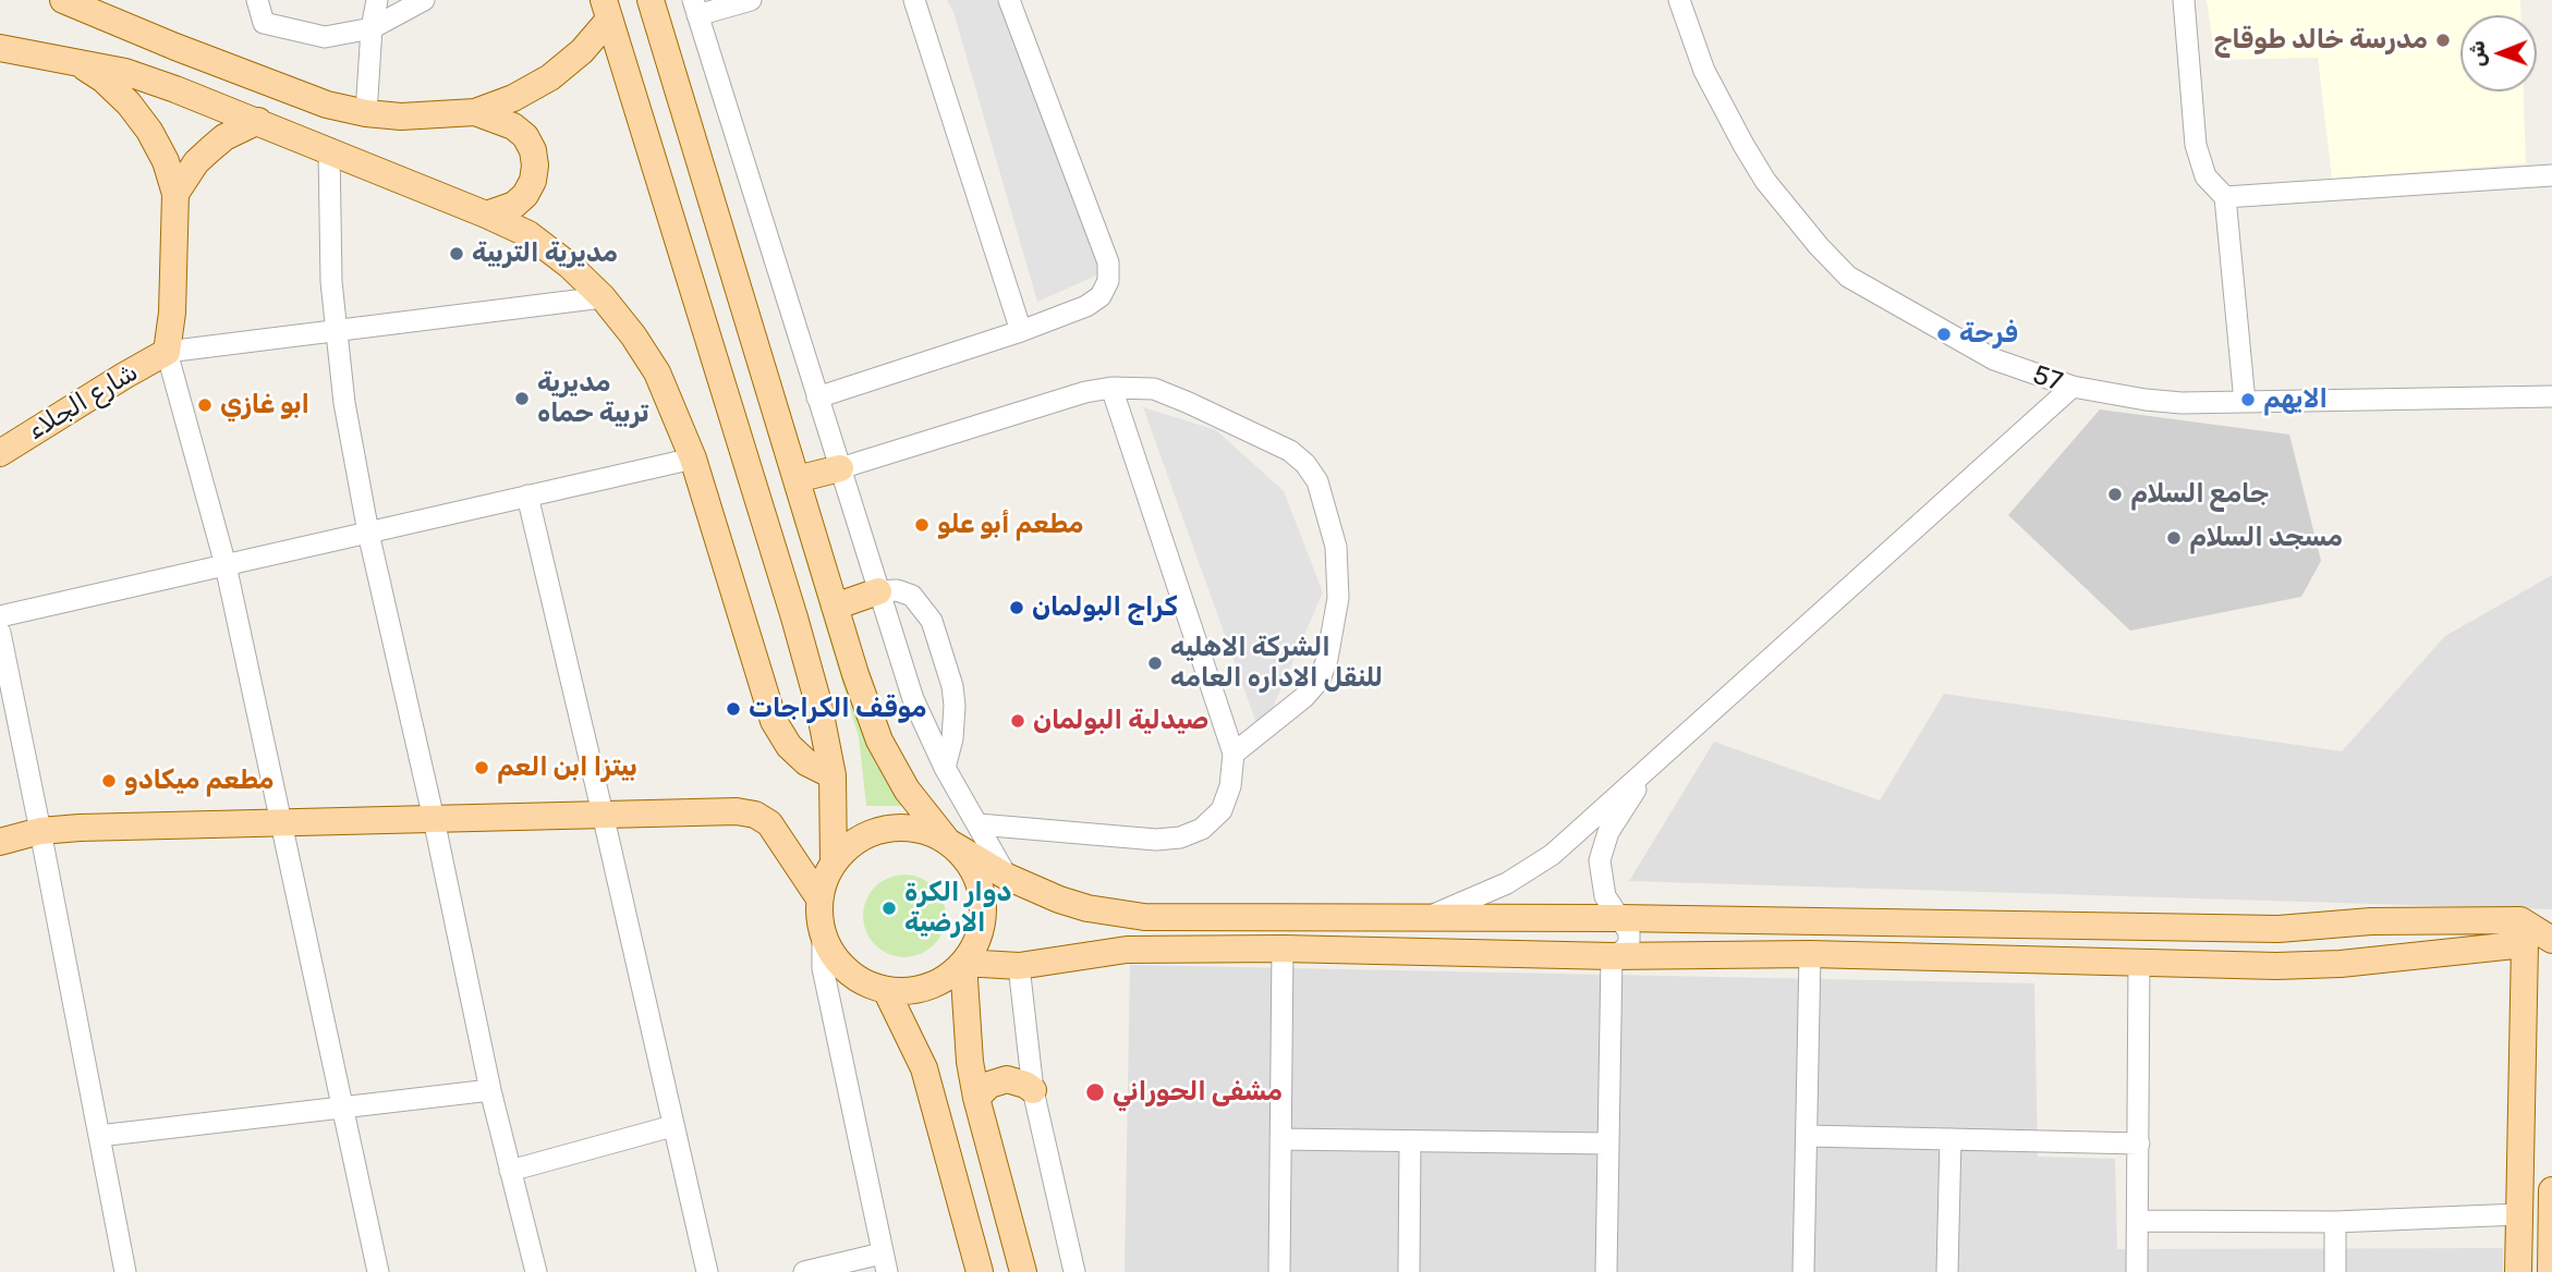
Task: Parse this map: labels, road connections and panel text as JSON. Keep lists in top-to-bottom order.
{
  "streets": {
    "main road": ["شارع الجلاء"],
    "street": ["57"]
  },
  "places": [
    "مدرسة خالد طوقاج",
    "مديرية التربية",
    "فرحة",
    "مديرية تربية حماه",
    "الايهم",
    "ابو غازي",
    "جامع السلام",
    "مطعم أبو علو",
    "مسجد السلام",
    "كراج البولمان",
    "الشركة الاهليه للنقل الاداره العامه",
    "موقف الكراجات",
    "صيدلية البولمان",
    "بيتزا ابن العم",
    "مطعم ميكادو",
    "دوار الكرة الارضية",
    "مشفى الحوراني"
  ],
  "north": "left"
}
